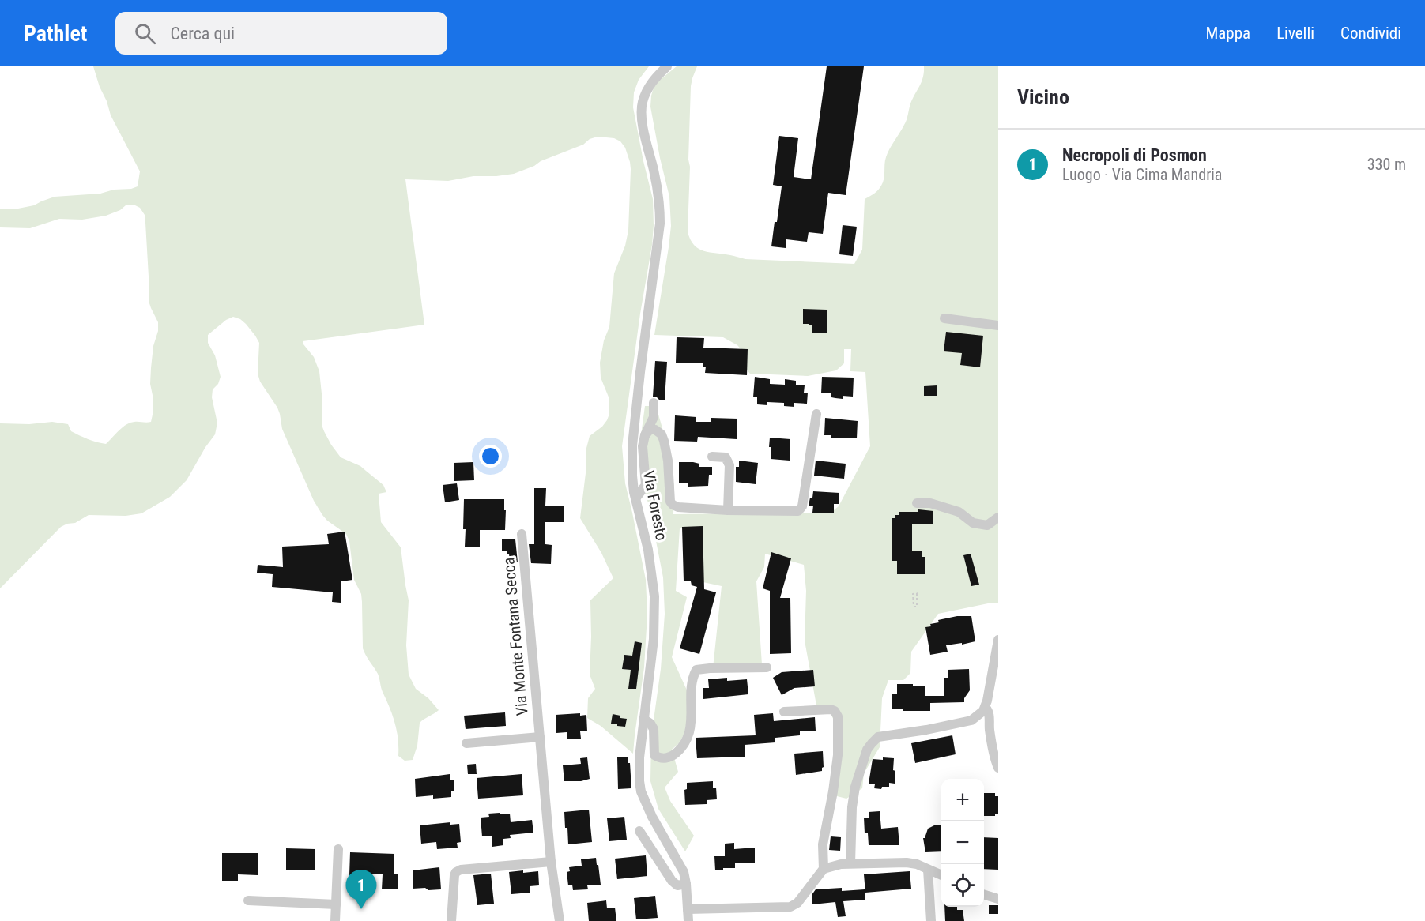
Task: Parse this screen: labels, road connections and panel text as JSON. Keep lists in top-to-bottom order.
{
  "streets": {
    "street": ["Via Foresto", "Via Monte Fontana Secca"]
  },
  "page": {
    "header": "Pathlet",
    "search": "Cerca qui",
    "nav": ["Mappa", "Livelli", "Condividi"],
    "heading": "Vicino",
    "list": [
      {
        "mark": "1",
        "name": "Necropoli di Posmon",
        "note": "Luogo · Via Cima Mandria",
        "value": "330 m"
      }
    ],
    "map_buttons": ["+", "−"],
    "pins": "1"
  }
}
